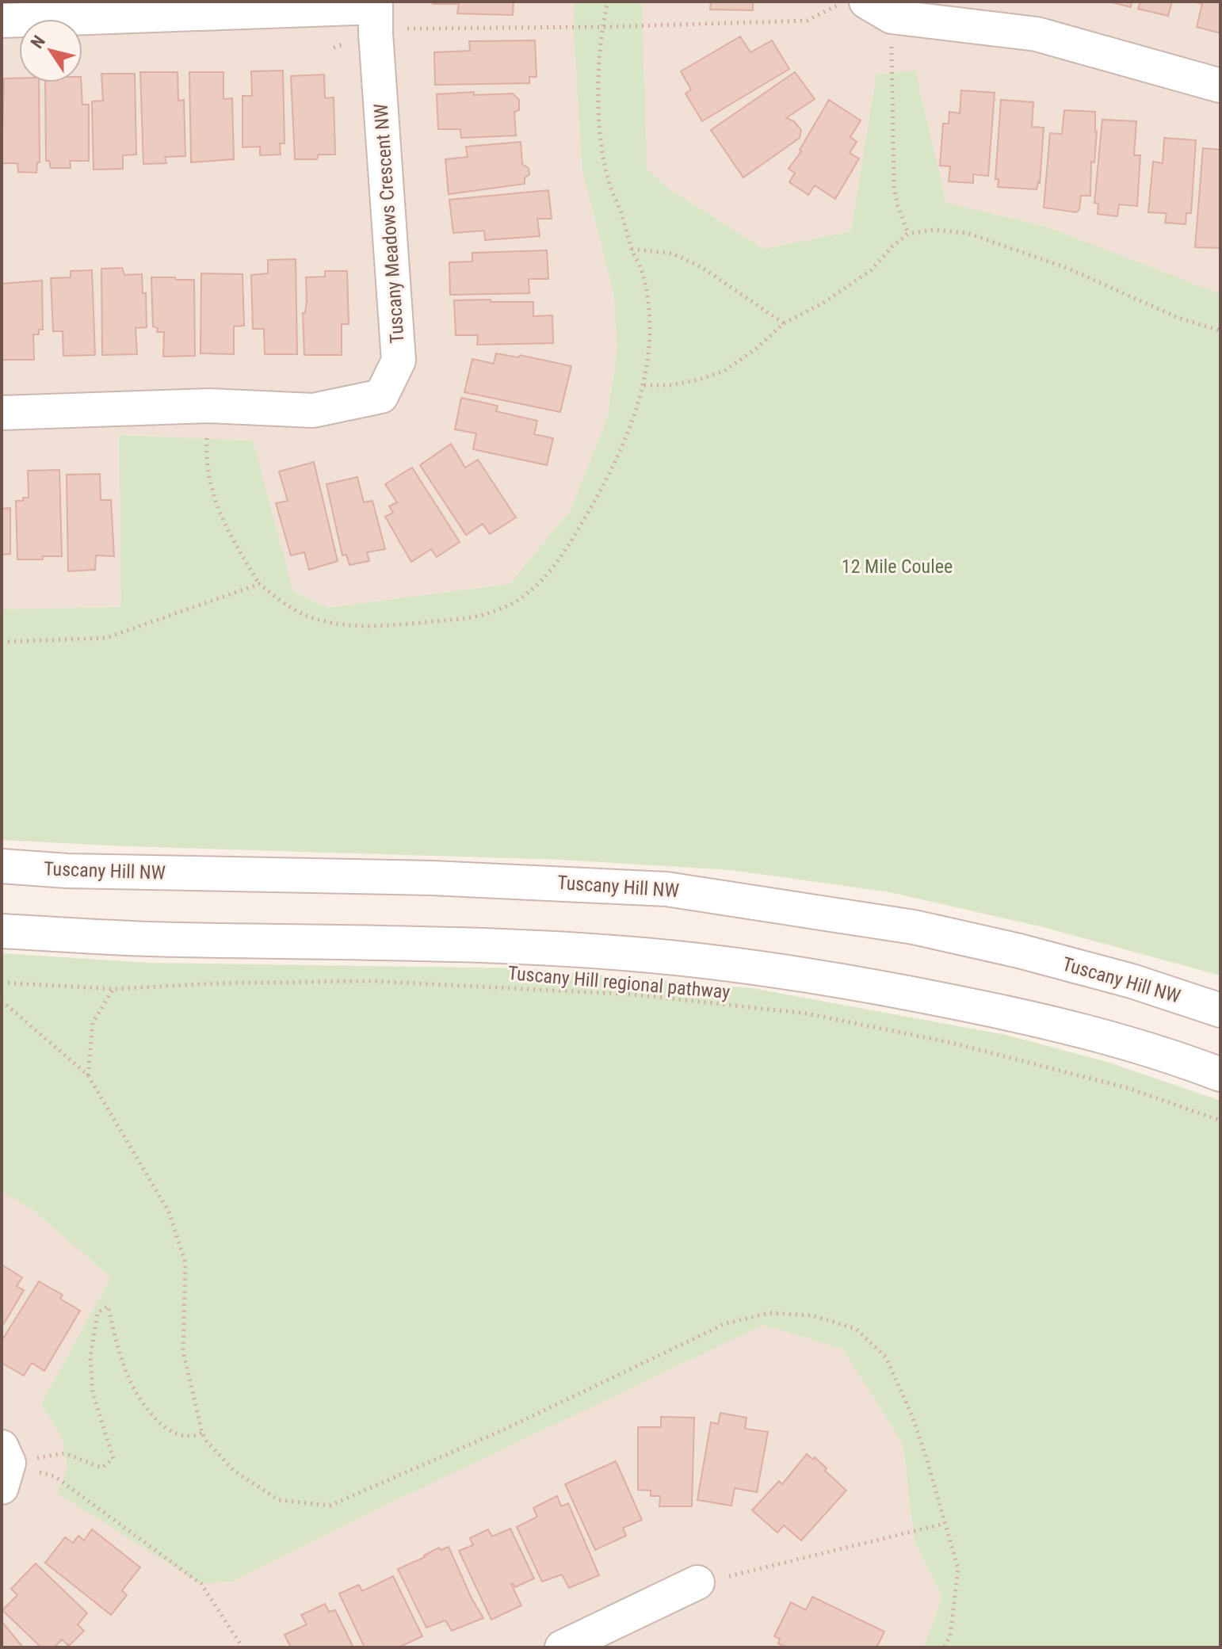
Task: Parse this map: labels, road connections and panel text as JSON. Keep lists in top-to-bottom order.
{
  "streets": {
    "street": ["Tuscany Meadows Crescent NW", "Tuscany Hill NW"],
    "path": ["Tuscany Hill regional pathway"]
  },
  "parks": ["12 Mile Coulee"],
  "north": "top left"
}
